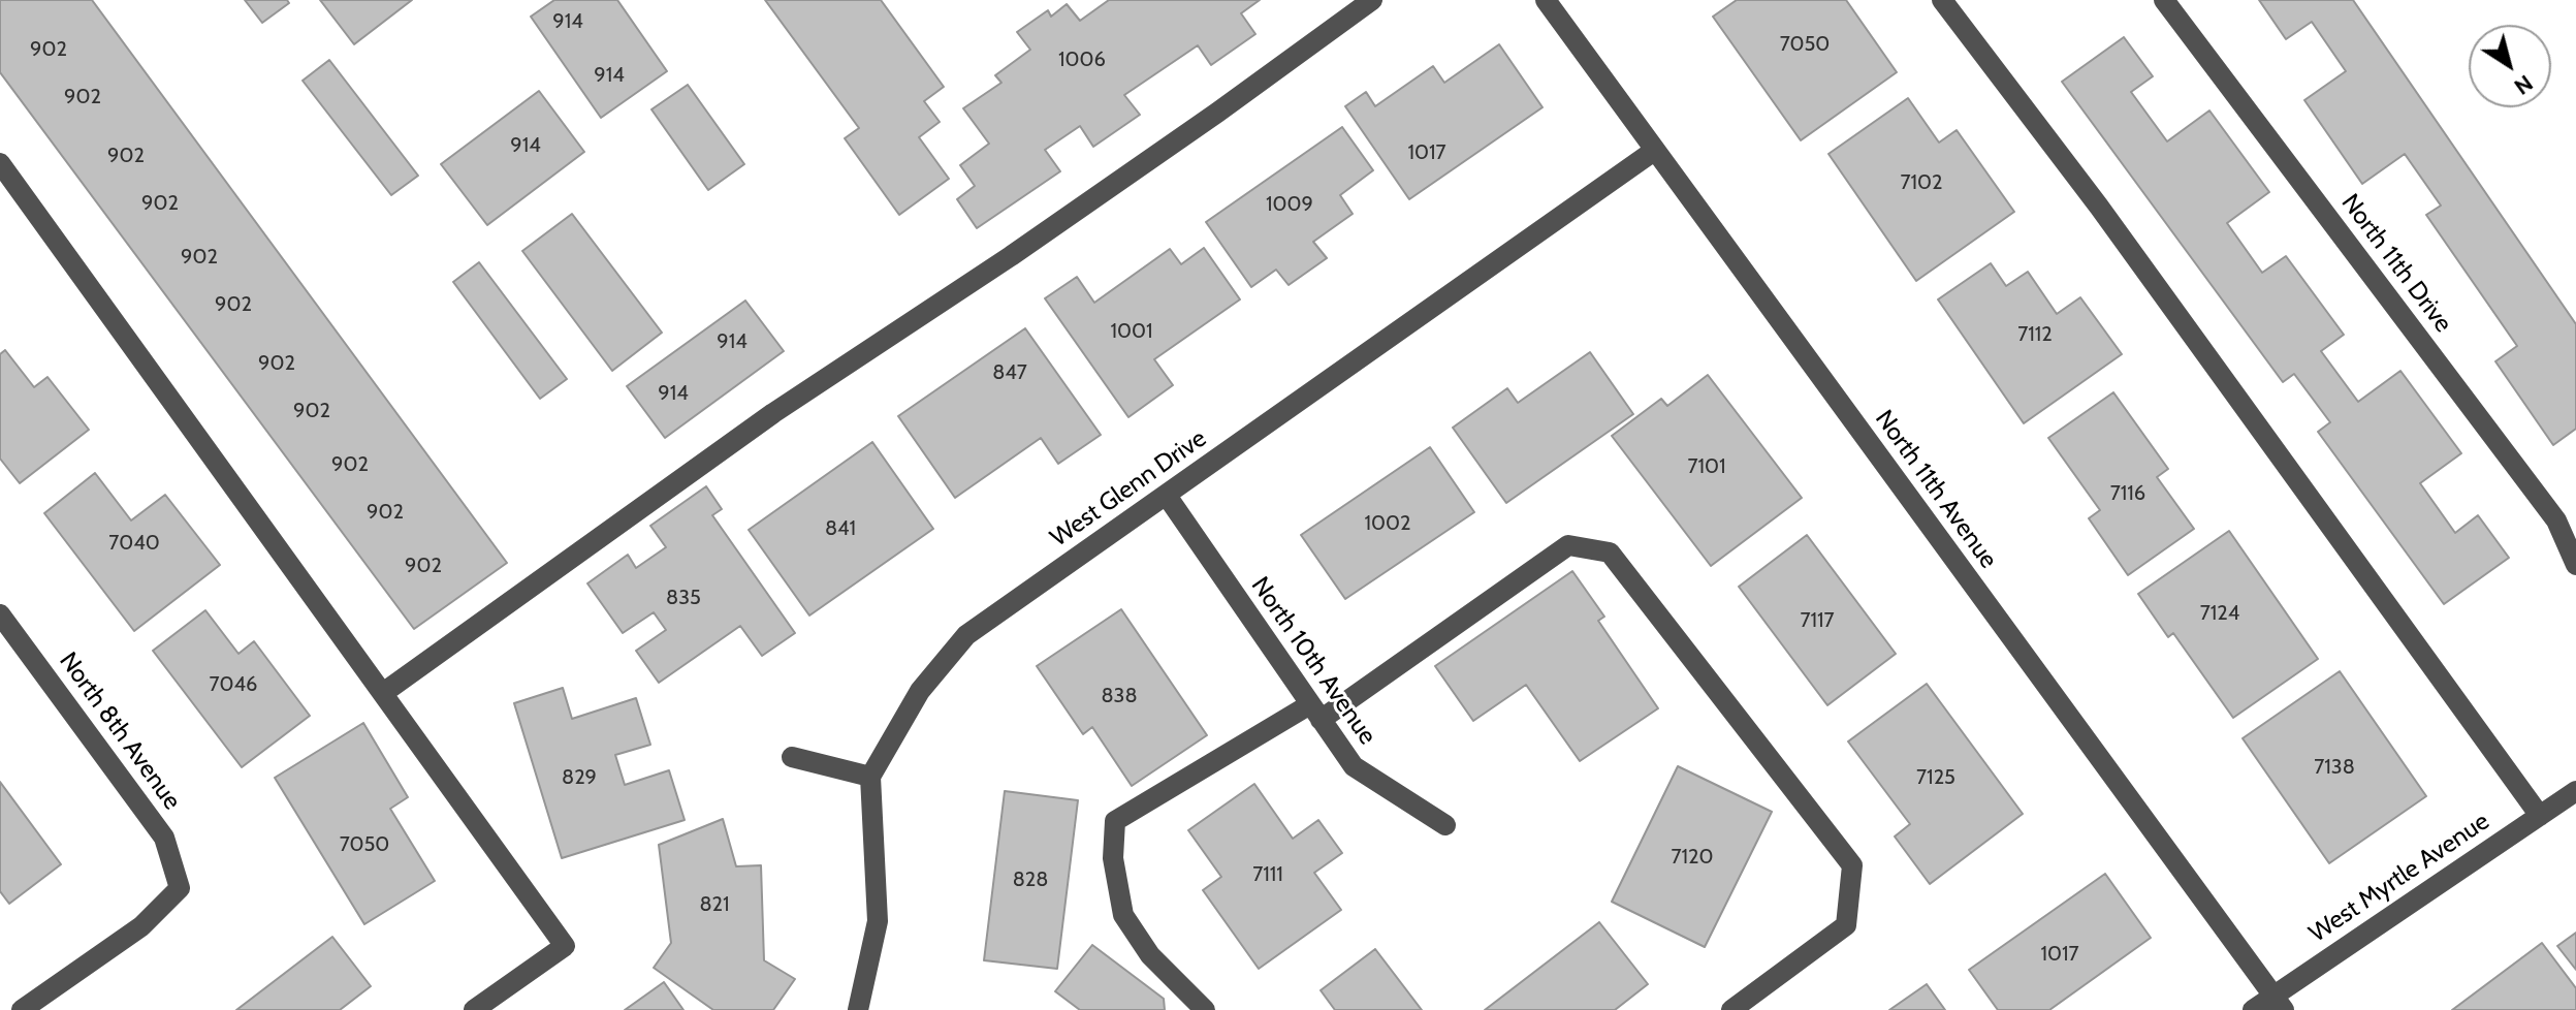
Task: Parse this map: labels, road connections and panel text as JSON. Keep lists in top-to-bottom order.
{
  "streets": {
    "street": [
      "North 11th Drive",
      "West Glenn Drive",
      "North 11th Avenue",
      "North 10th Avenue",
      "North 8th Avenue",
      "West Myrtle Avenue"
    ]
  },
  "crossings": [
    ["West Glenn Drive", "North 11th Avenue"],
    ["West Glenn Drive", "North 10th Avenue"],
    ["North 11th Avenue", "West Myrtle Avenue"]
  ],
  "house_numbers": [
    "914",
    "7050",
    "902",
    "1006",
    "914",
    "902",
    "914",
    "1017",
    "902",
    "7102",
    "902",
    "1009",
    "902",
    "902",
    "1001",
    "7112",
    "914",
    "902",
    "847",
    "914",
    "902",
    "902",
    "7101",
    "7116",
    "902",
    "1002",
    "841",
    "7040",
    "902",
    "835",
    "7124",
    "7117",
    "7046",
    "838",
    "7138",
    "829",
    "7125",
    "7050",
    "7120",
    "7111",
    "828",
    "821",
    "1017"
  ],
  "north": "bottom right"
}
